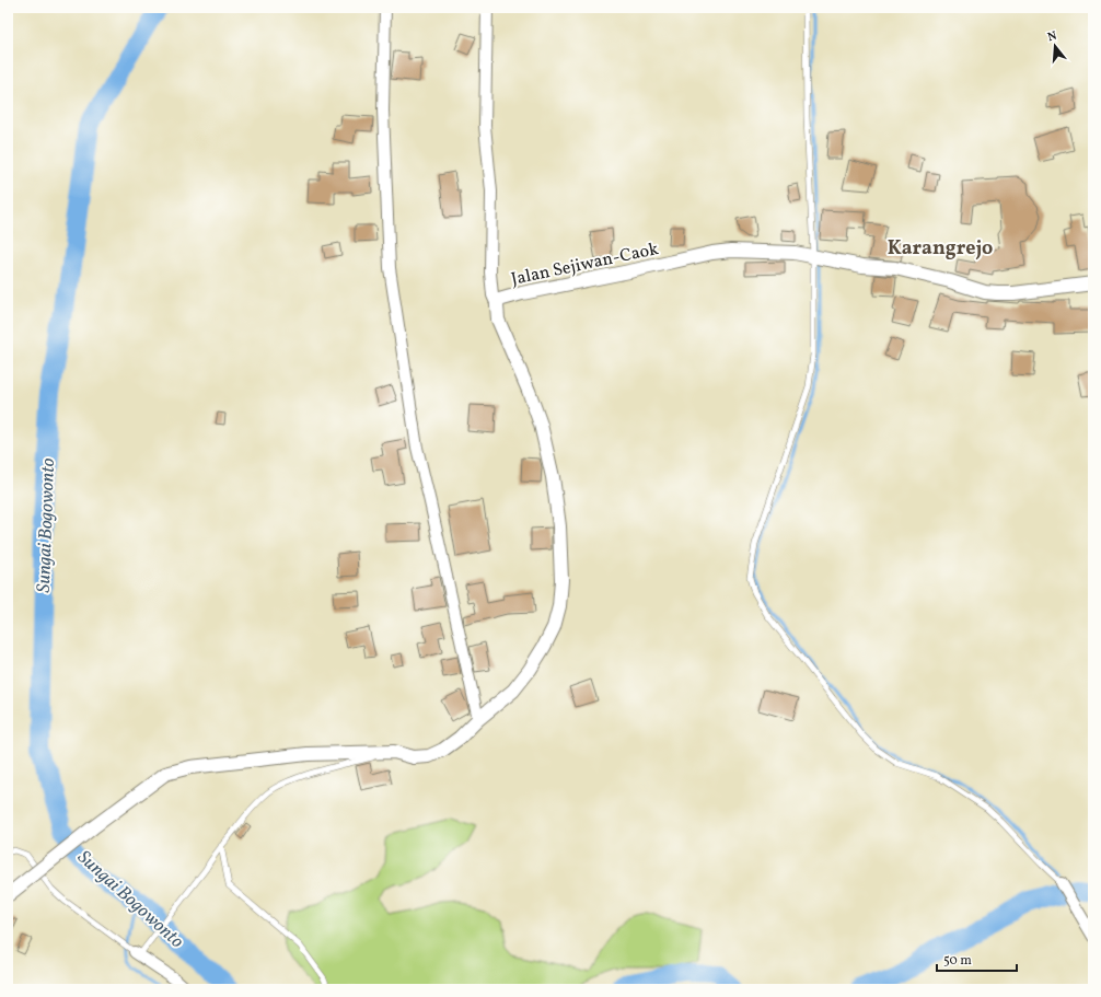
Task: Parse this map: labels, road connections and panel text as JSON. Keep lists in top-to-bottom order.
{
  "streets": {
    "street": ["Jalan Sejiwan-Caok"]
  },
  "districts": ["Karangrejo"],
  "water": ["Sungai Bogowonto"],
  "scale_bar": "50 m",
  "north": "top"
}
